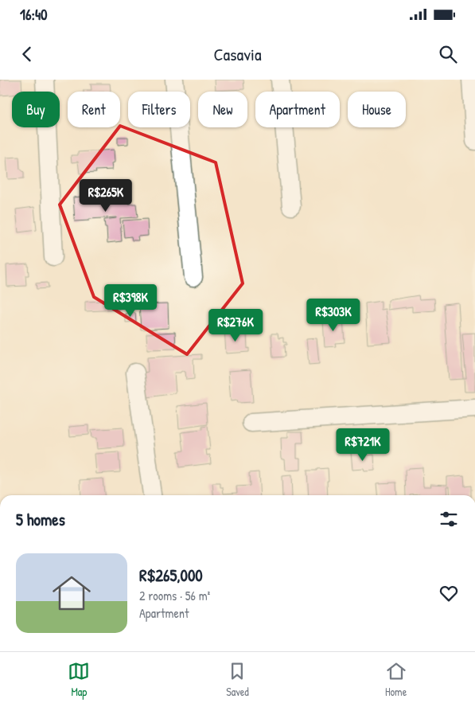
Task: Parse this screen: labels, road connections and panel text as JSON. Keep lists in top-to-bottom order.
{
  "page": {
    "status": "16:40",
    "header": "Casavia",
    "chip": [
      "Buy",
      "Rent",
      "Filters",
      "New",
      "Apartment",
      "House"
    ],
    "price": [
      "R$265K",
      "R$398K",
      "R$303K",
      "R$276K",
      "R$721K"
    ],
    "heading": "5 homes",
    "list": [
      {
        "name": "R$265,000",
        "note": "2 rooms · 56 m² · Apartment"
      }
    ],
    "tabs": ["Map", "Saved", "Home"]
  }
}
